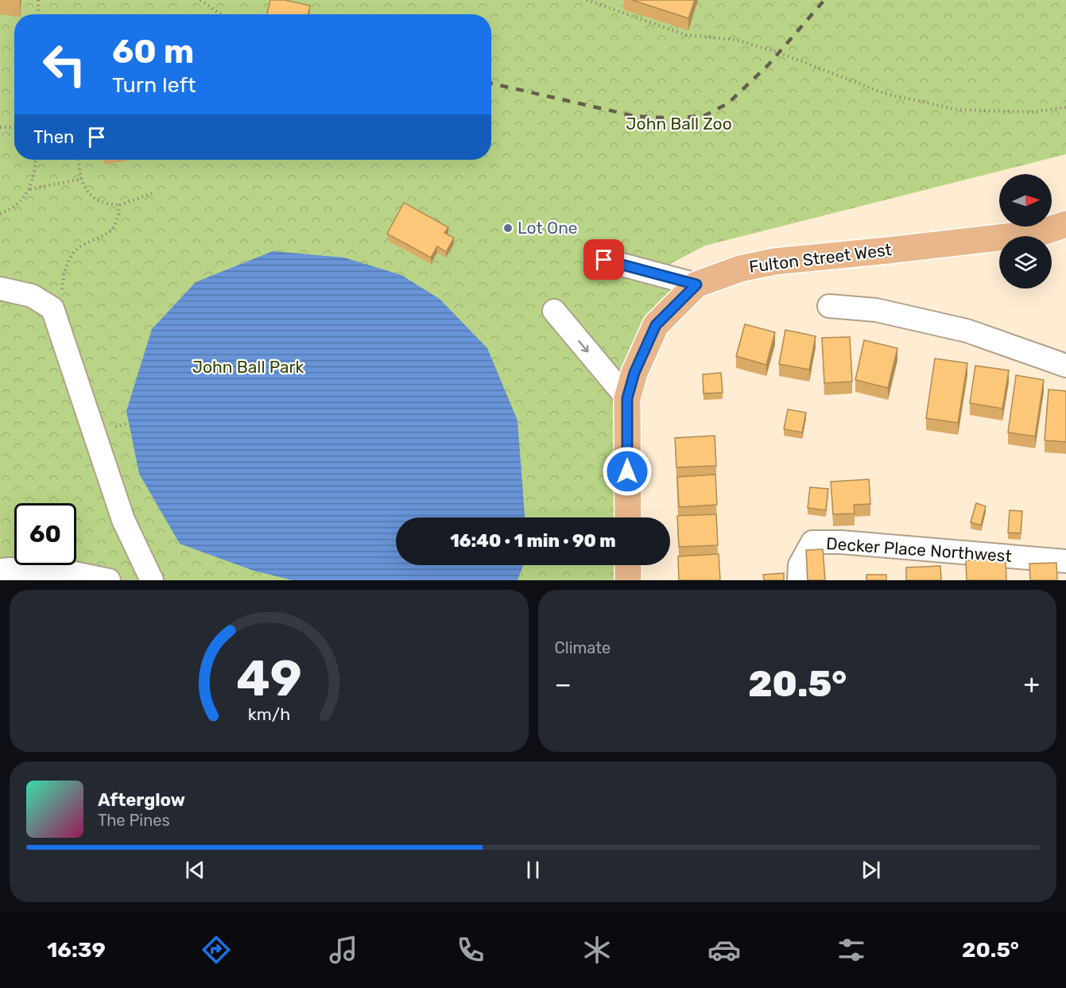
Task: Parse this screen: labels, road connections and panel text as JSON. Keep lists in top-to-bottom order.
{
  "streets": {
    "main road": ["Fulton Street West"],
    "street": ["Decker Place Northwest"]
  },
  "parks": ["John Ball Zoo", "John Ball Park"],
  "places": ["Lot One"],
  "north": "right",
  "page": {
    "turn": ["60 m", "Turn left"],
    "then": "Then",
    "limit": "60",
    "trip": "16:40 · 1 min · 90 m",
    "tile": "Climate",
    "heat": ["−", "20.5°", "+"],
    "song": ["Afterglow", "The Pines"],
    "tabs": ["16:39", "20.5°"],
    "gauge": ["49", "km/h"]
  }
}
